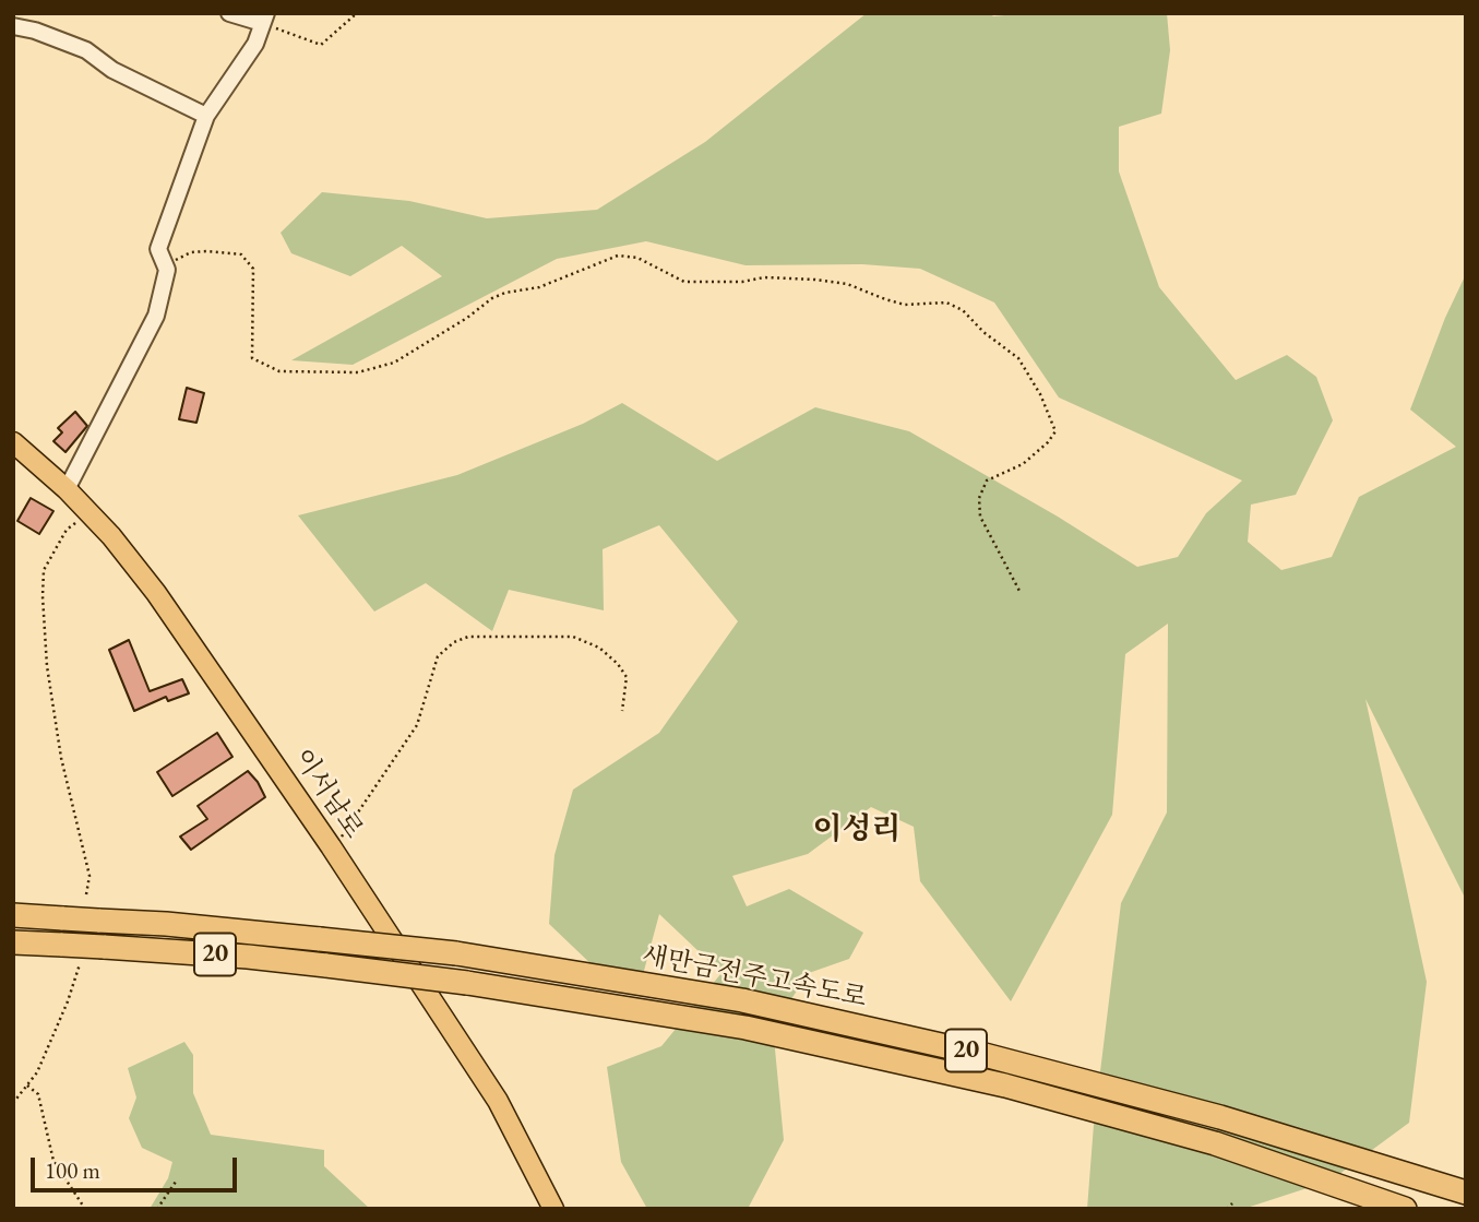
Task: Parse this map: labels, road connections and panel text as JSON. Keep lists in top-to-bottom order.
{
  "streets": {
    "highway": ["20", "새만금전주고속도로"],
    "main road": ["이서남로"]
  },
  "districts": ["이성리"],
  "scale_bar": "100 m"
}
